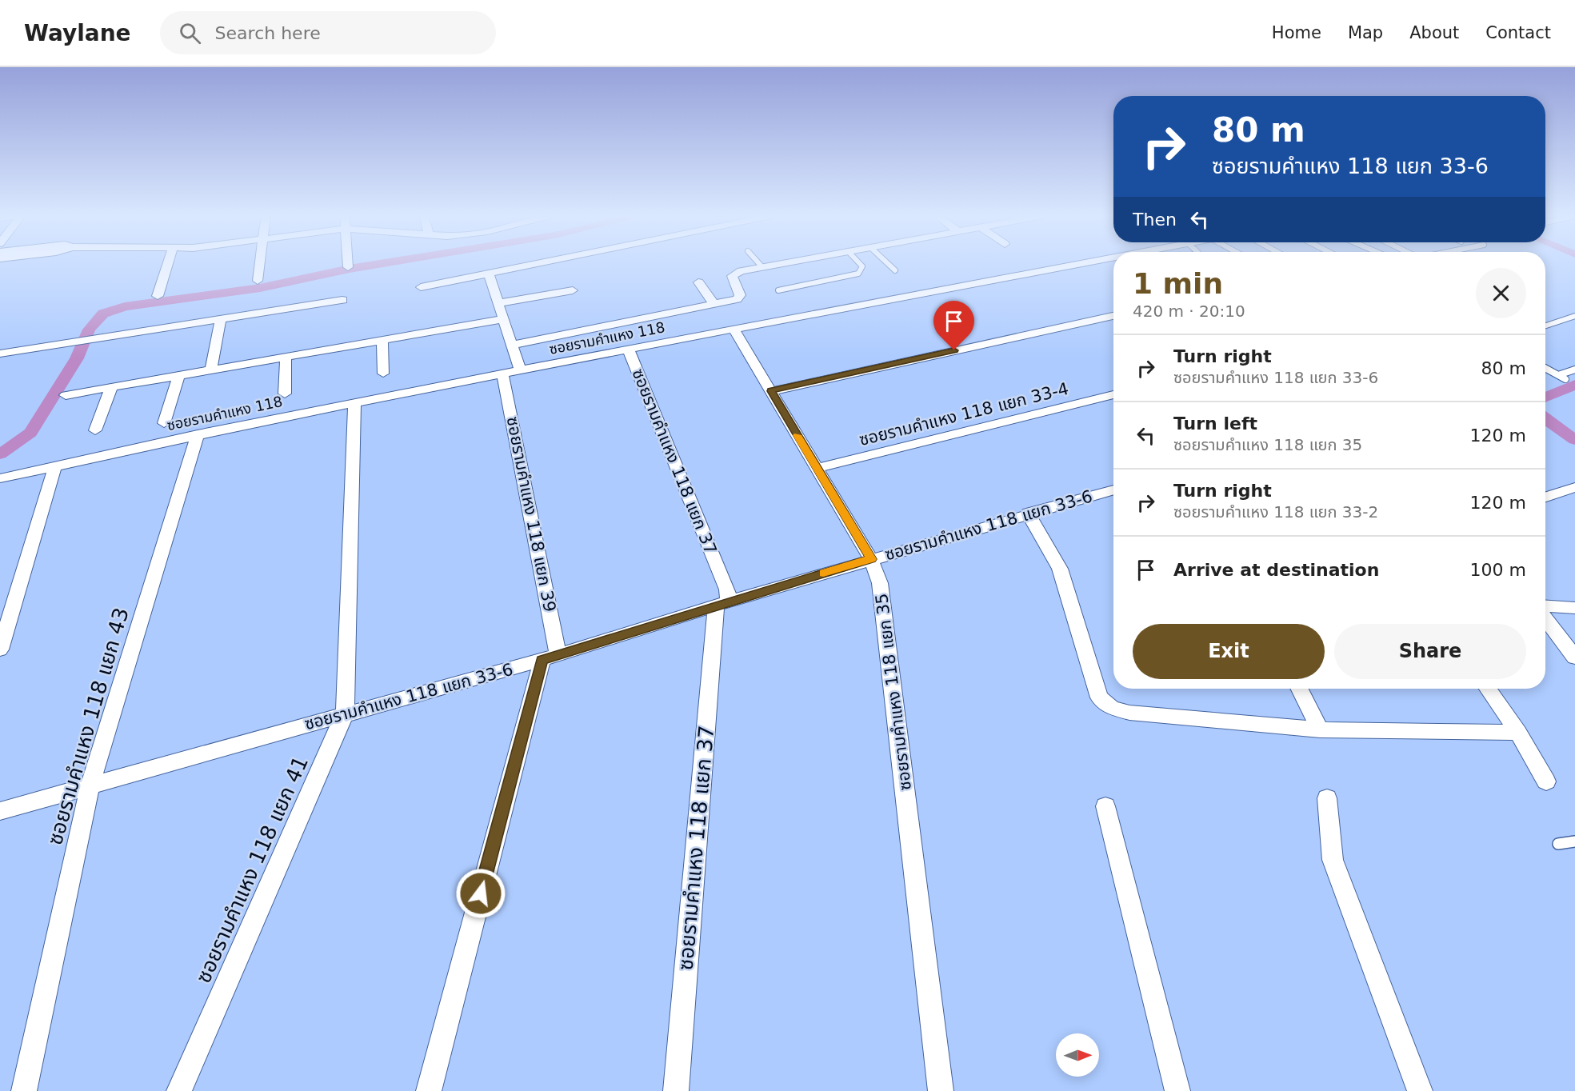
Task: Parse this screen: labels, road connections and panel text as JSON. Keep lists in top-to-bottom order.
{
  "streets": {
    "street": [
      "ซอยรามคำแหง 118",
      "ซอยรามคำแหง 118 แยก 33-4",
      "ซอยรามคำแหง 118 แยก 37",
      "ซอยรามคำแหง 118 แยก 39",
      "ซอยรามคำแหง 118 แยก 33-6",
      "ซอยรามคำแหง 118 แยก 35",
      "ซอยรามคำแหง 118 แยก 43",
      "ซอยรามคำแหง 118 แยก 41"
    ]
  },
  "crossings": [
    ["ซอยรามคำแหง 118", "ซอยรามคำแหง 118 แยก 37"],
    ["ซอยรามคำแหง 118", "ซอยรามคำแหง 118 แยก 39"],
    ["ซอยรามคำแหง 118", "ซอยรามคำแหง 118 แยก 35"],
    ["ซอยรามคำแหง 118", "ซอยรามคำแหง 118 แยก 43"],
    ["ซอยรามคำแหง 118", "ซอยรามคำแหง 118 แยก 41"],
    ["ซอยรามคำแหง 118 แยก 33-4", "ซอยรามคำแหง 118 แยก 35"],
    ["ซอยรามคำแหง 118 แยก 37", "ซอยรามคำแหง 118 แยก 33-6"],
    ["ซอยรามคำแหง 118 แยก 39", "ซอยรามคำแหง 118 แยก 33-6"],
    ["ซอยรามคำแหง 118 แยก 33-6", "ซอยรามคำแหง 118 แยก 35"],
    ["ซอยรามคำแหง 118 แยก 33-6", "ซอยรามคำแหง 118 แยก 43"],
    ["ซอยรามคำแหง 118 แยก 33-6", "ซอยรามคำแหง 118 แยก 41"]
  ],
  "north": "right",
  "page": {
    "header": "Waylane",
    "search": "Search here",
    "nav": [
      "Home",
      "Map",
      "About",
      "Contact"
    ],
    "turn": ["80 m", "ซอยรามคำแหง 118 แยก 33-6"],
    "then": "Then",
    "heading": ["1 min", "420 m · 20:10"],
    "list": [
      {
        "name": "Turn right",
        "note": "ซอยรามคำแหง 118 แยก 33-6",
        "value": "80 m"
      },
      {
        "name": "Turn left",
        "note": "ซอยรามคำแหง 118 แยก 35",
        "value": "120 m"
      },
      {
        "name": "Turn right",
        "note": "ซอยรามคำแหง 118 แยก 33-2",
        "value": "120 m"
      },
      {
        "name": "Arrive at destination",
        "value": "100 m"
      }
    ],
    "buttons": ["Exit", "Share"]
  }
}
